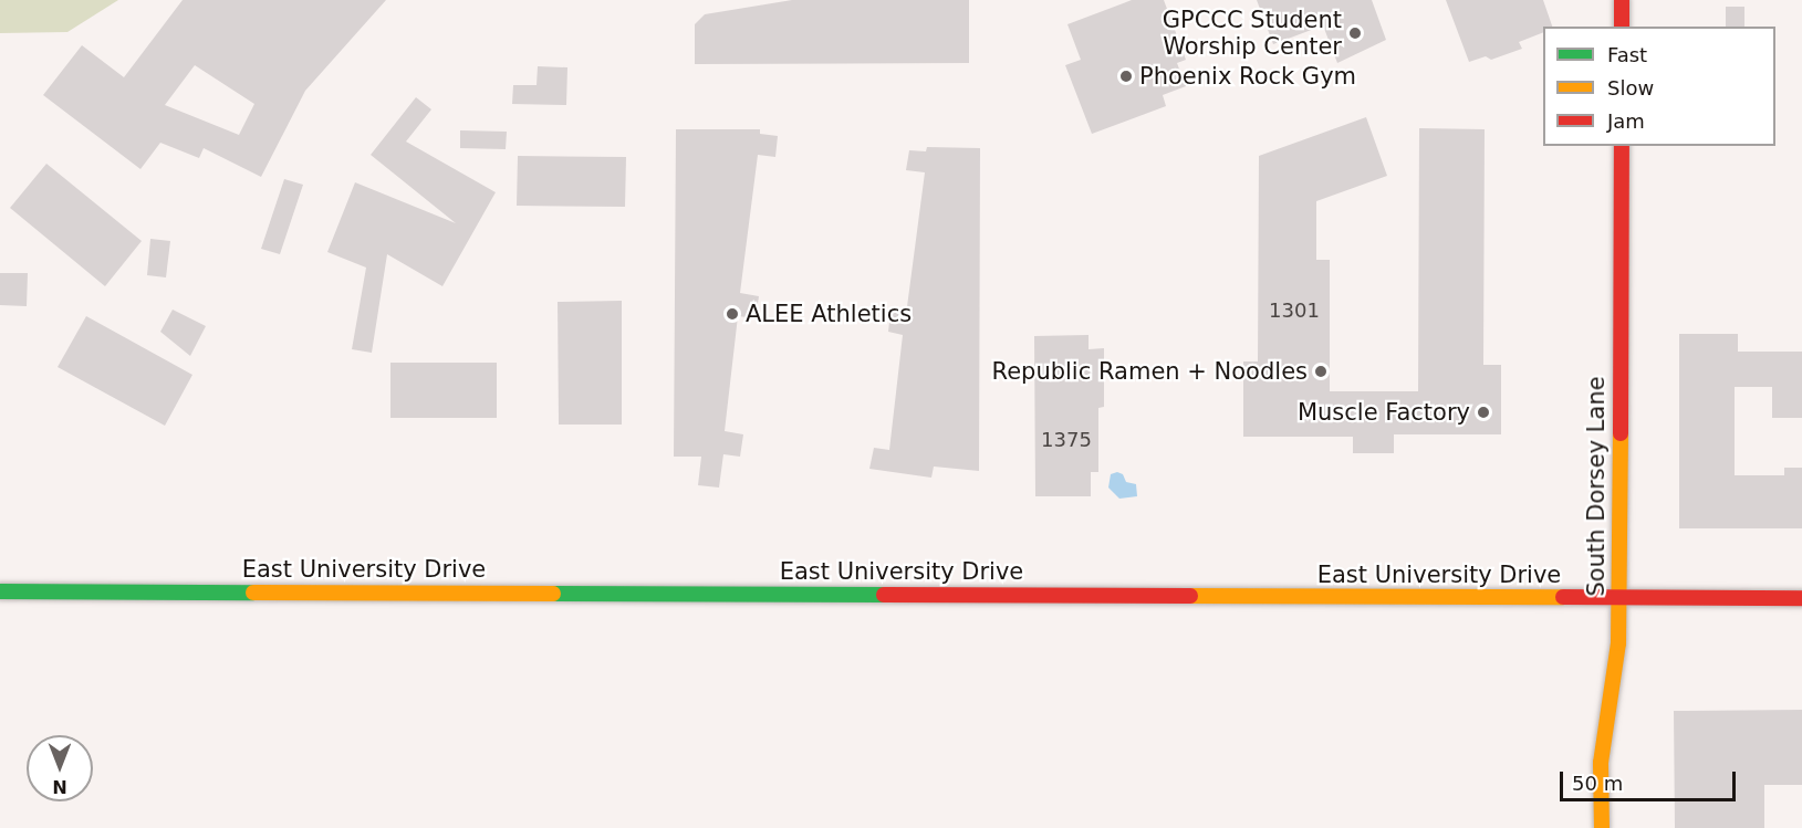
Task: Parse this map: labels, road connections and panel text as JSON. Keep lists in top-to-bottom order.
{
  "streets": {
    "main road": ["South Dorsey Lane", "East University Drive"]
  },
  "crossings": [
    ["South Dorsey Lane", "East University Drive"]
  ],
  "places": [
    "GPCCC Student Worship Center",
    "Phoenix Rock Gym",
    "ALEE Athletics",
    "Republic Ramen + Noodles",
    "Muscle Factory"
  ],
  "house_numbers": ["1301", "1375"],
  "legend": ["Fast", "Slow", "Jam"],
  "scale_bar": "50 m",
  "north": "bottom"
}
